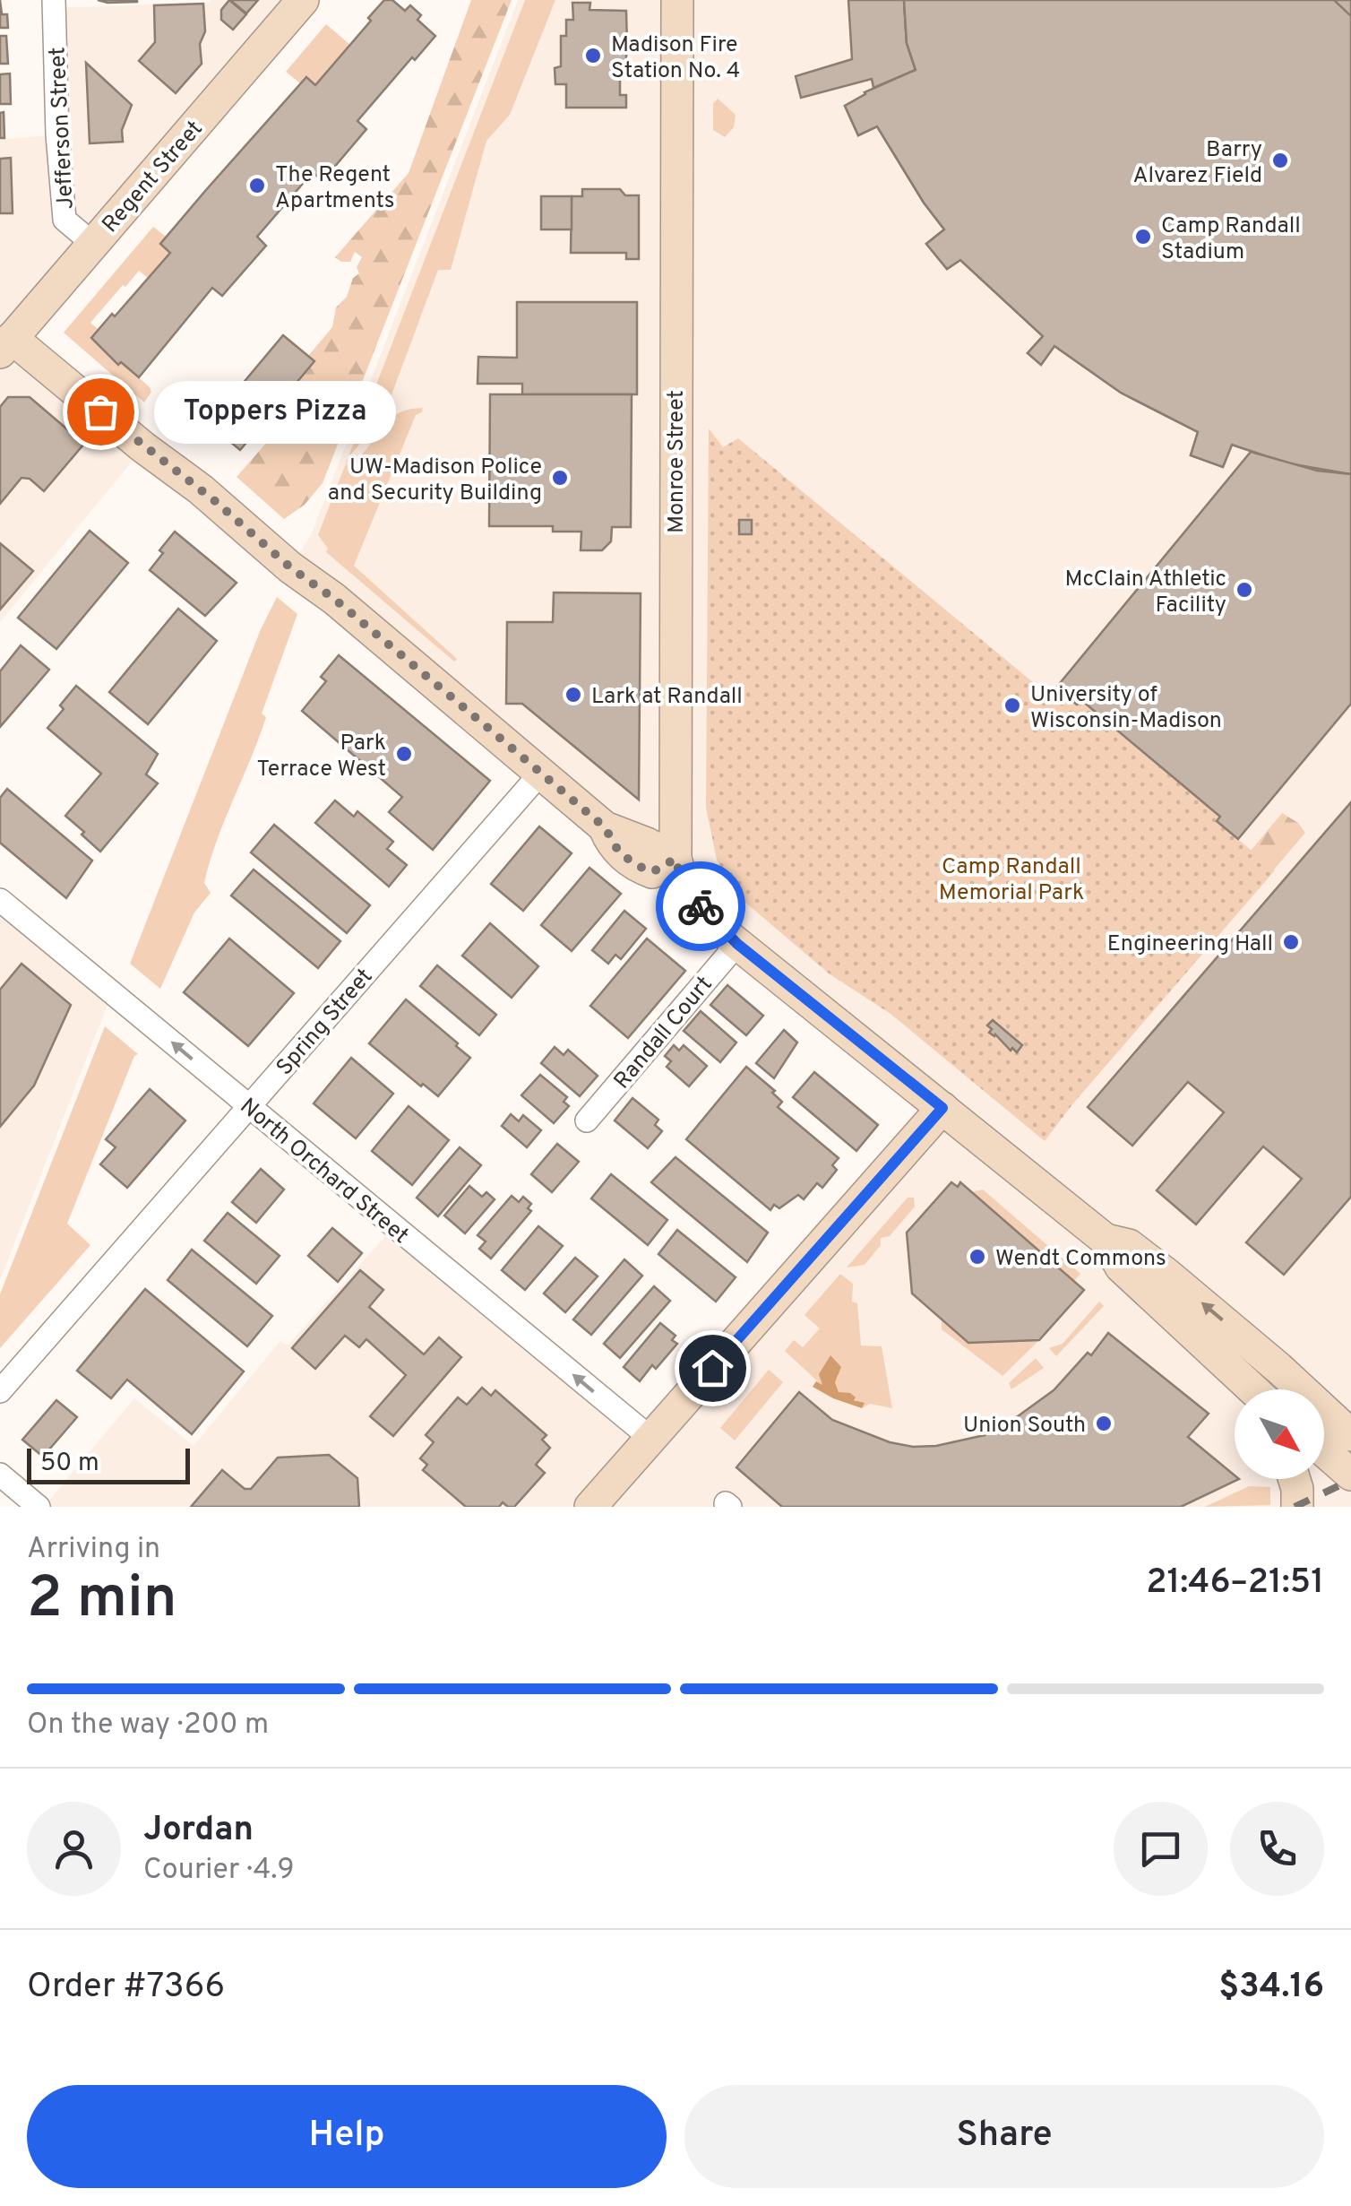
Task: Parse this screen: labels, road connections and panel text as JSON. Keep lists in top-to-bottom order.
{
  "streets": {
    "main road": ["Regent Street", "Monroe Street"],
    "street": [
      "Jefferson Street",
      "Spring Street",
      "Randall Court",
      "North Orchard Street"
    ]
  },
  "crossings": [
    ["Jefferson Street", "Regent Street"],
    ["Monroe Street", "Randall Court"],
    ["Spring Street", "North Orchard Street"]
  ],
  "one_way": ["North Orchard Street"],
  "parks": ["Camp Randall Memorial Park"],
  "places": [
    "Madison Fire Station No. 4",
    "Barry Alvarez Field",
    "The Regent Apartments",
    "Camp Randall Stadium",
    "Toppers Pizza",
    "UW-Madison Police and Security Building",
    "McClain Athletic Facility",
    "Lark at Randall",
    "University of Wisconsin-Madison",
    "Park Terrace West",
    "Engineering Hall",
    "Wendt Commons",
    "Union South"
  ],
  "scale_bar": "50 m",
  "north": "bottom right",
  "page": {
    "bubble": "Toppers Pizza",
    "scale": "50 m",
    "heading": ["2 min", "Arriving in", "21:46–21:51"],
    "panel": [
      "Jordan",
      "Courier · 4.9",
      "Order #7366",
      "$34.16"
    ],
    "bar": "On the way · 200 m",
    "buttons": ["Help", "Share"]
  }
}
